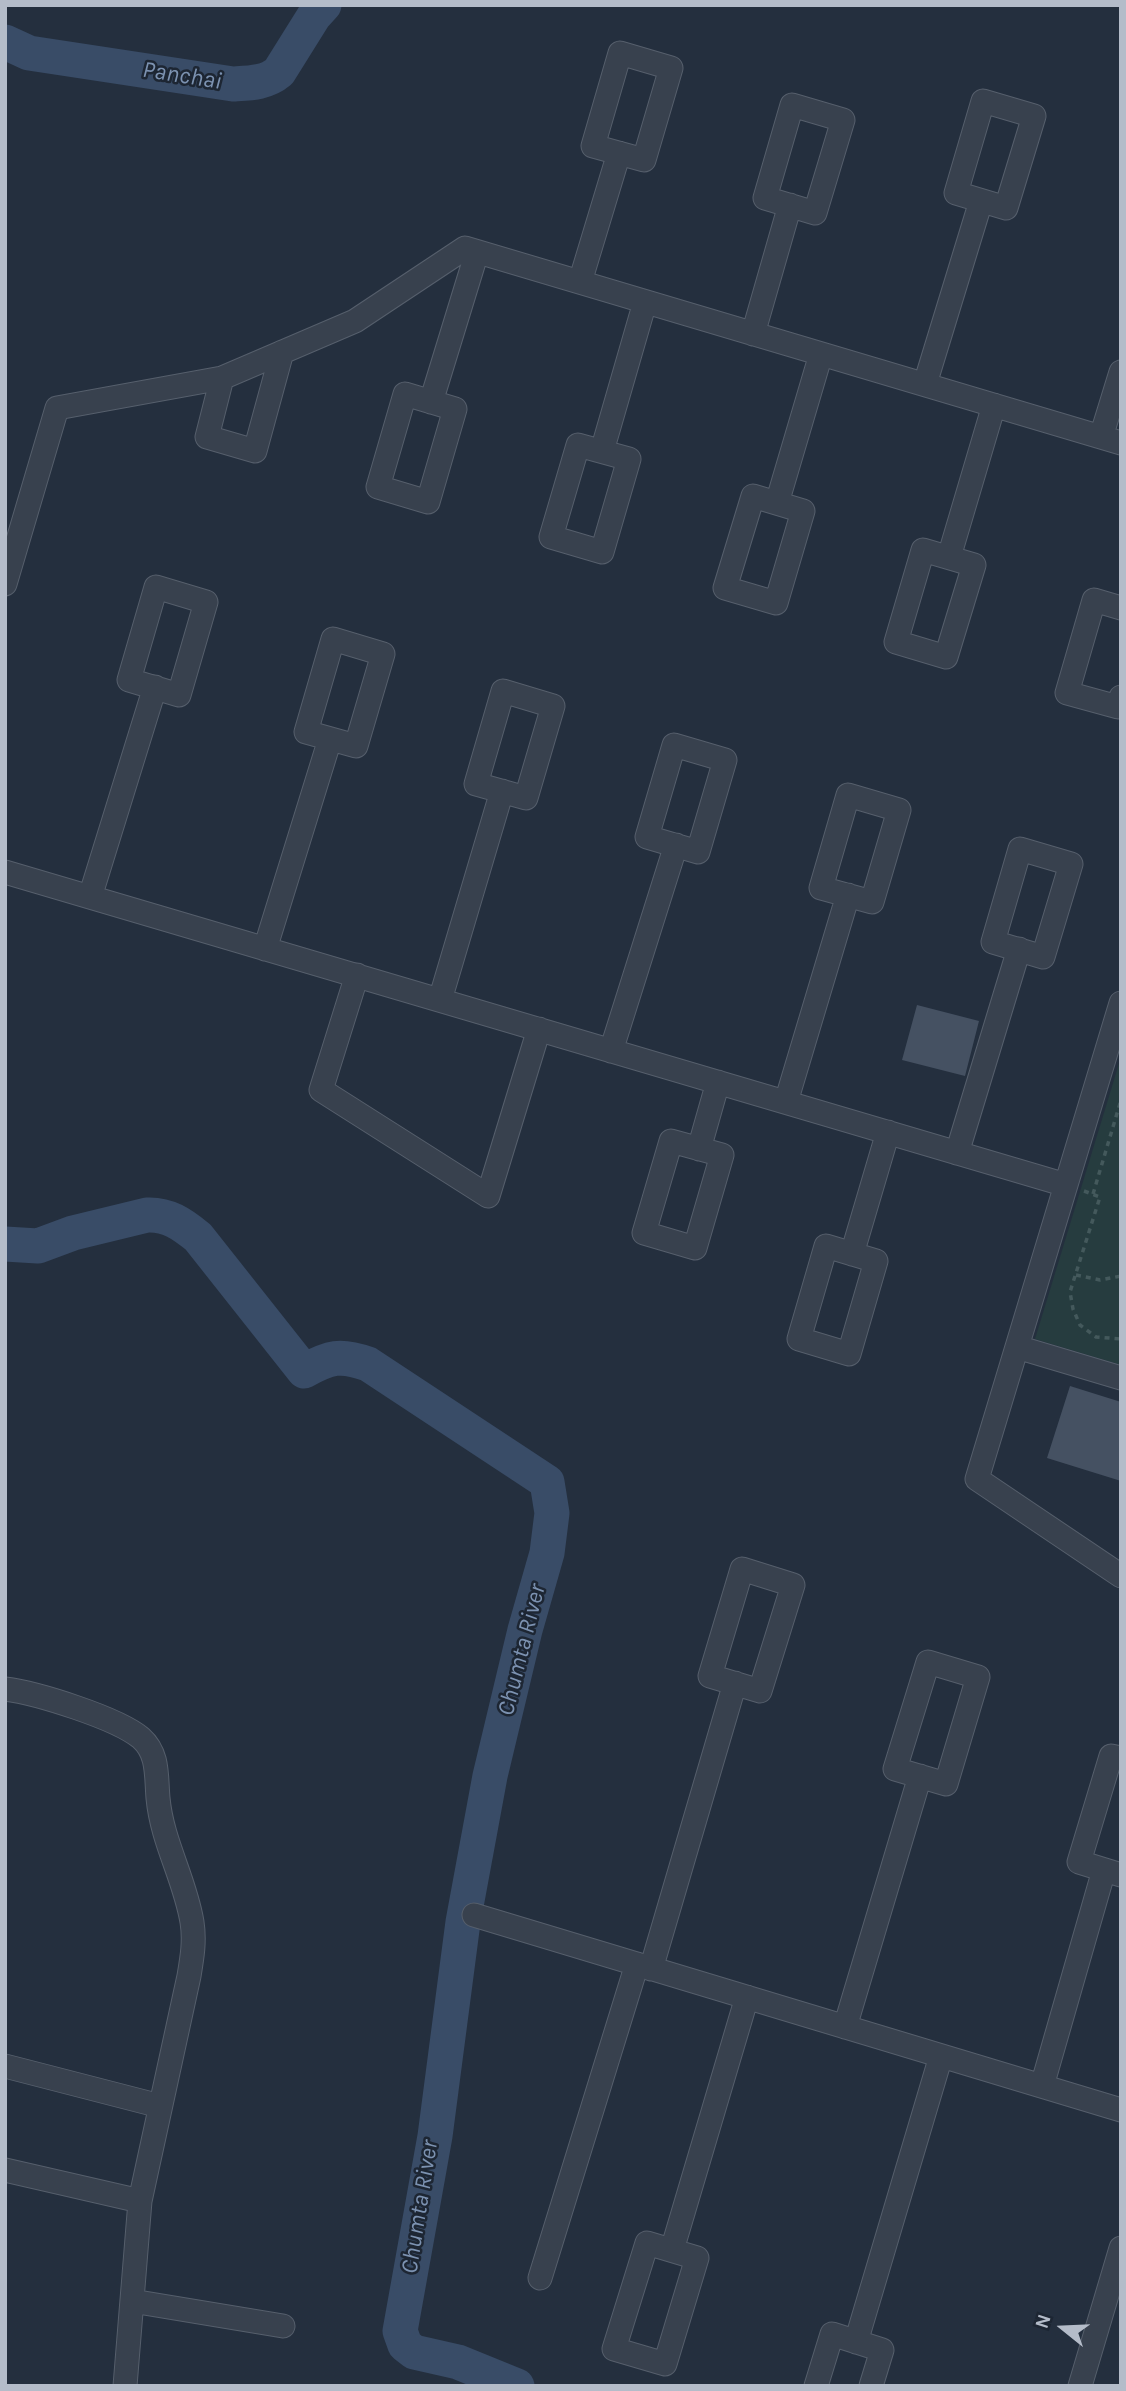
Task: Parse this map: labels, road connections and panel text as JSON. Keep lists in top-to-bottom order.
{
  "water": ["Panchai", "Chumta River"],
  "north": "left"
}
